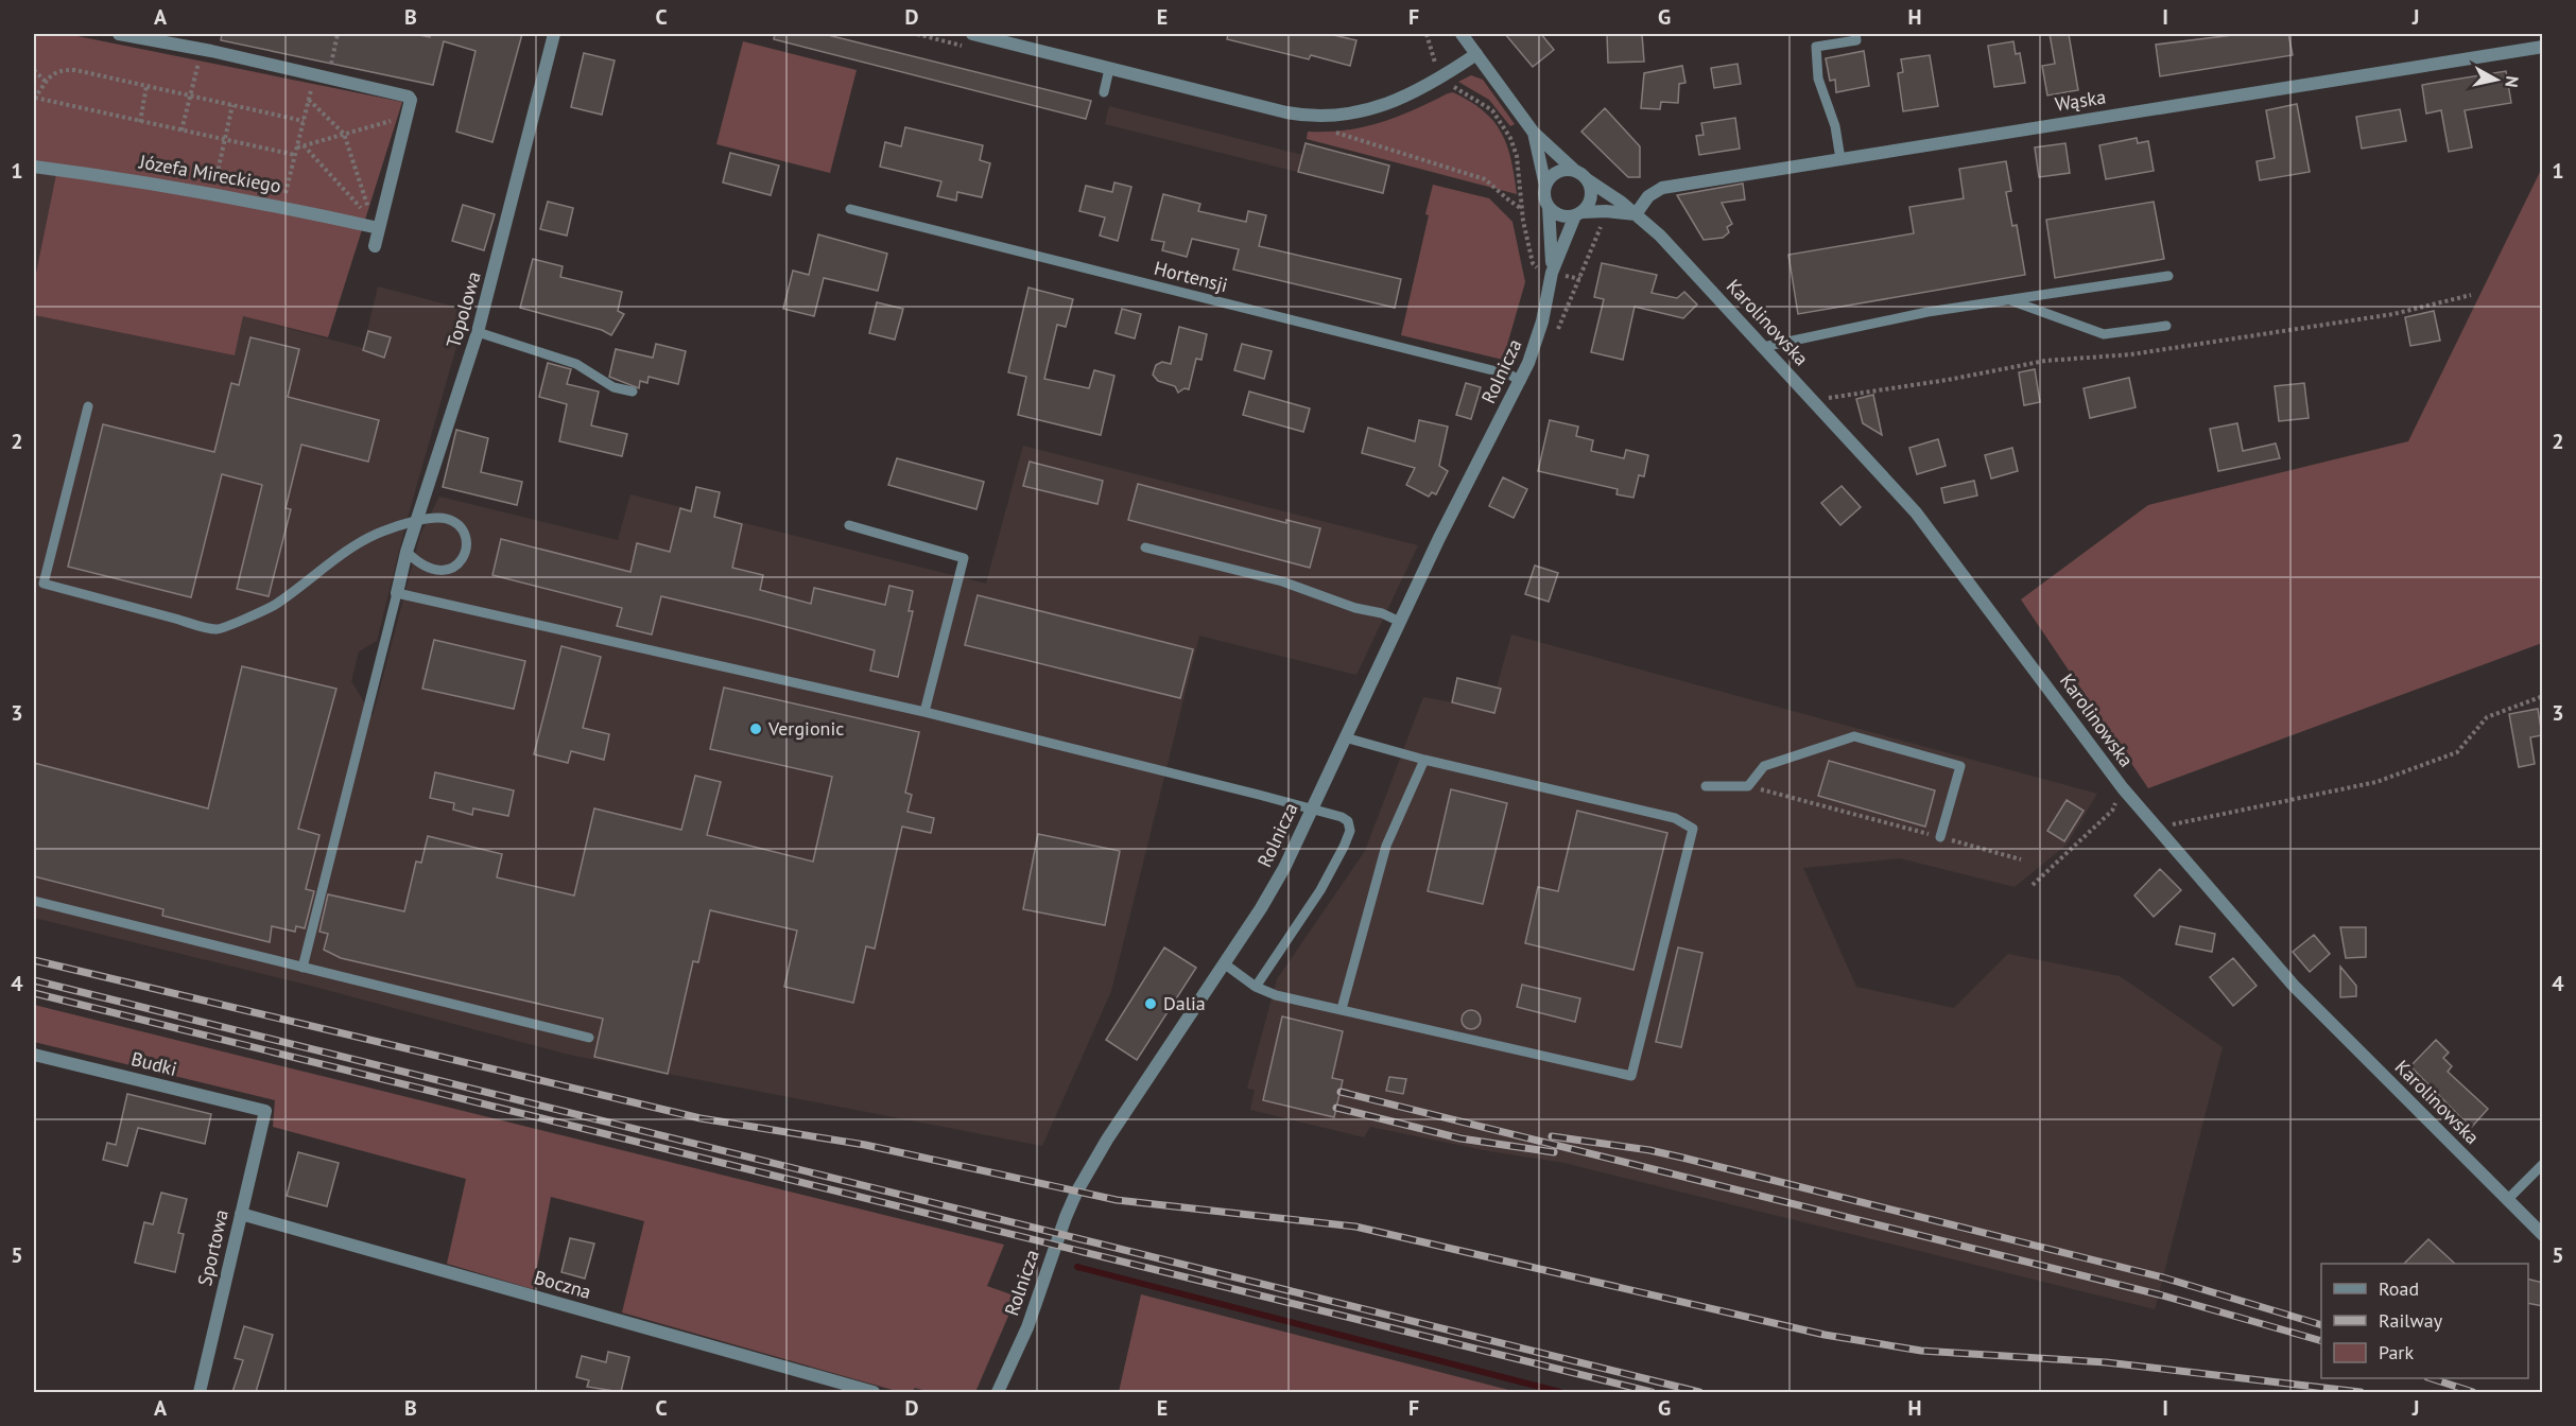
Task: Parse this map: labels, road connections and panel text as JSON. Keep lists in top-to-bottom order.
{
  "streets": {
    "street": [
      "Wąska",
      "Józefa Mireckiego",
      "Topolowa",
      "Karolinowska",
      "Rolnicza",
      "Budki",
      "Sportowa",
      "Boczna"
    ],
    "lane": ["Hortensji"]
  },
  "crossings": [
    ["Wąska", "Karolinowska"],
    ["Hortensji", "Rolnicza"],
    ["Karolinowska", "Rolnicza"],
    ["Budki", "Sportowa"],
    ["Sportowa", "Boczna"]
  ],
  "places": ["Vergionic", "Dalia"],
  "legend": ["Road", "Railway", "Park"],
  "north": "right",
  "grid": {
    "columns": [
      "A",
      "B",
      "C",
      "D",
      "E",
      "F",
      "G",
      "H",
      "I",
      "J"
    ],
    "rows": [
      "1",
      "2",
      "3",
      "4",
      "5"
    ]
  }
}
